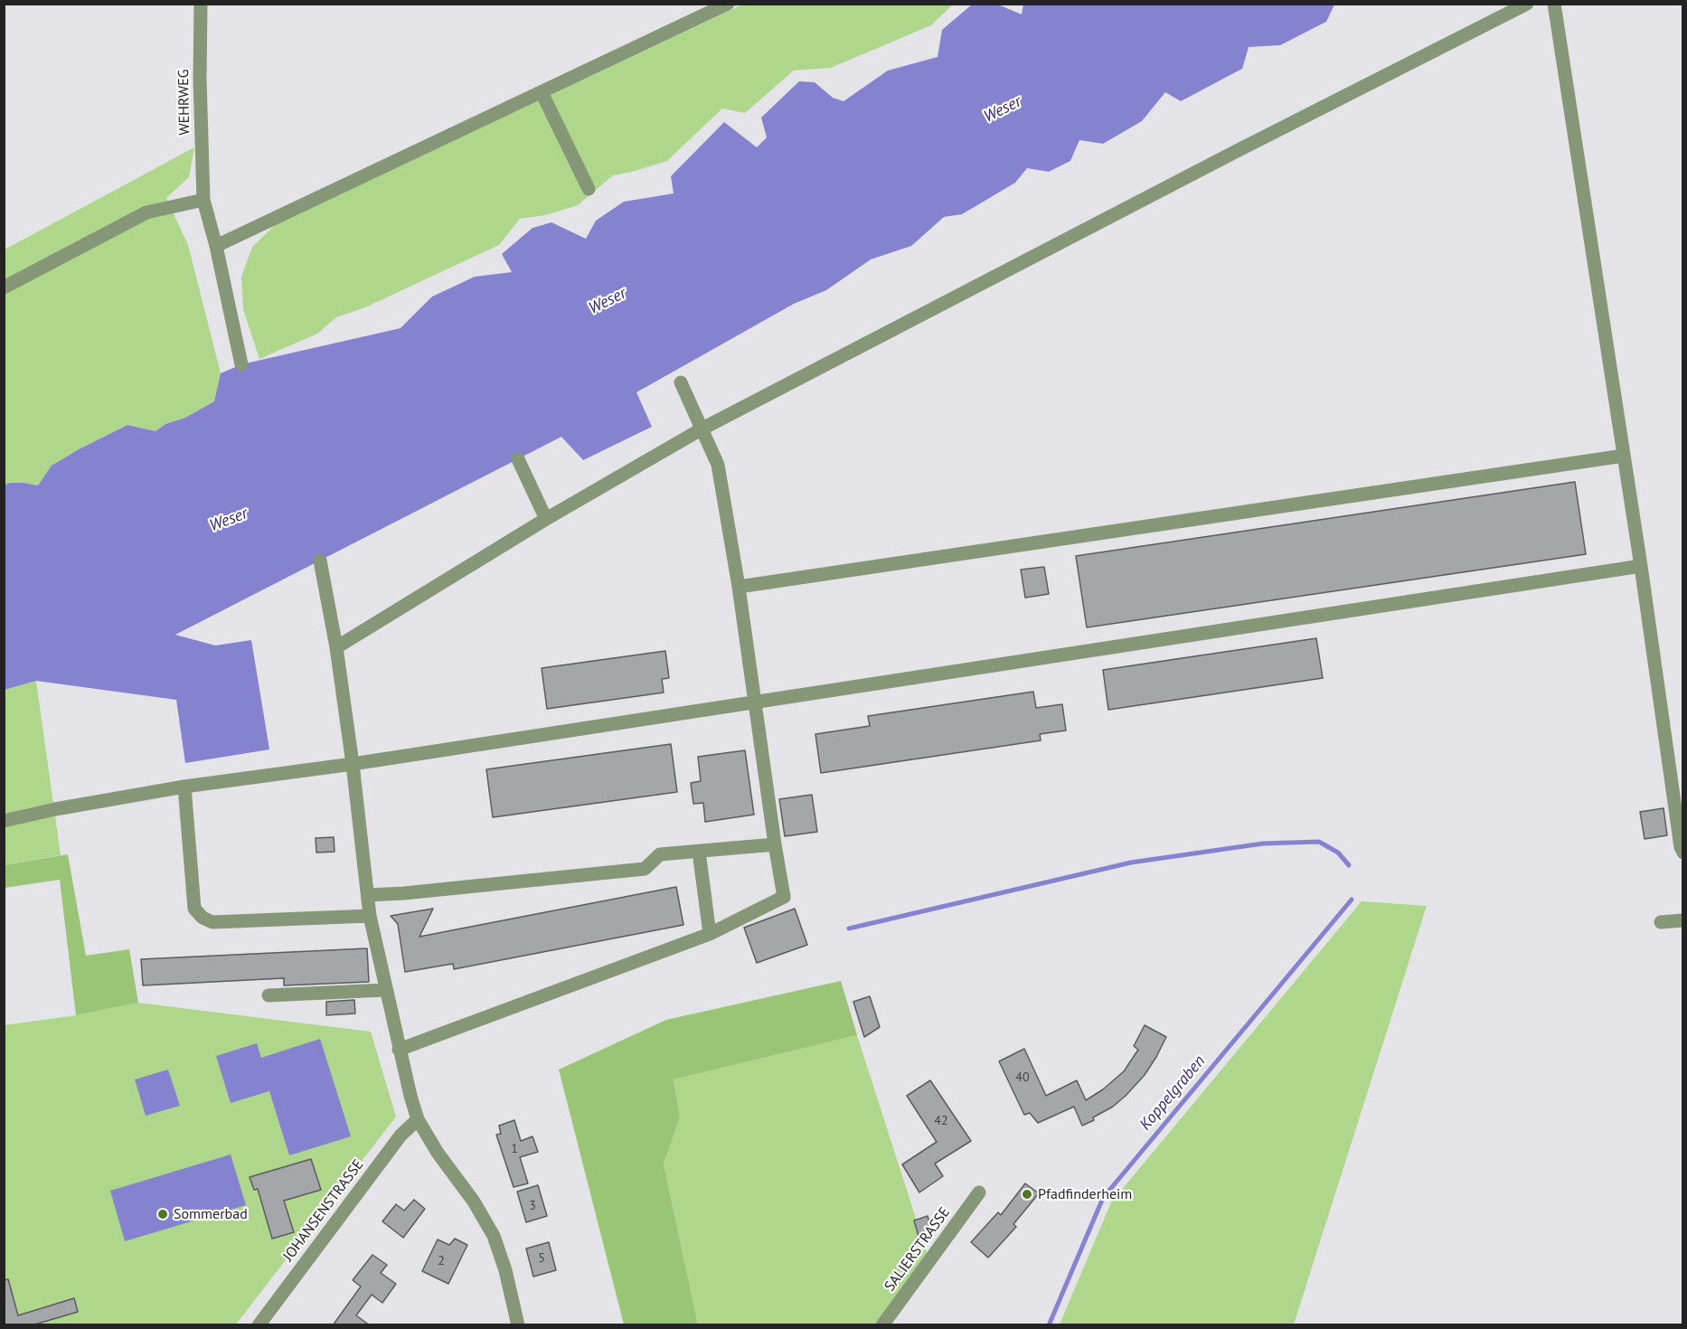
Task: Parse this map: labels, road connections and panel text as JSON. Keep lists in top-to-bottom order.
{
  "streets": {
    "street": ["WEHRWEG", "JOHANSENSTRASSE", "SALIERSTRASSE"]
  },
  "water": ["Weser", "Koppelgraben"],
  "places": ["Pfadfinderheim", "Sommerbad"],
  "house_numbers": [
    "40",
    "42",
    "1",
    "3",
    "5",
    "2"
  ]
}
